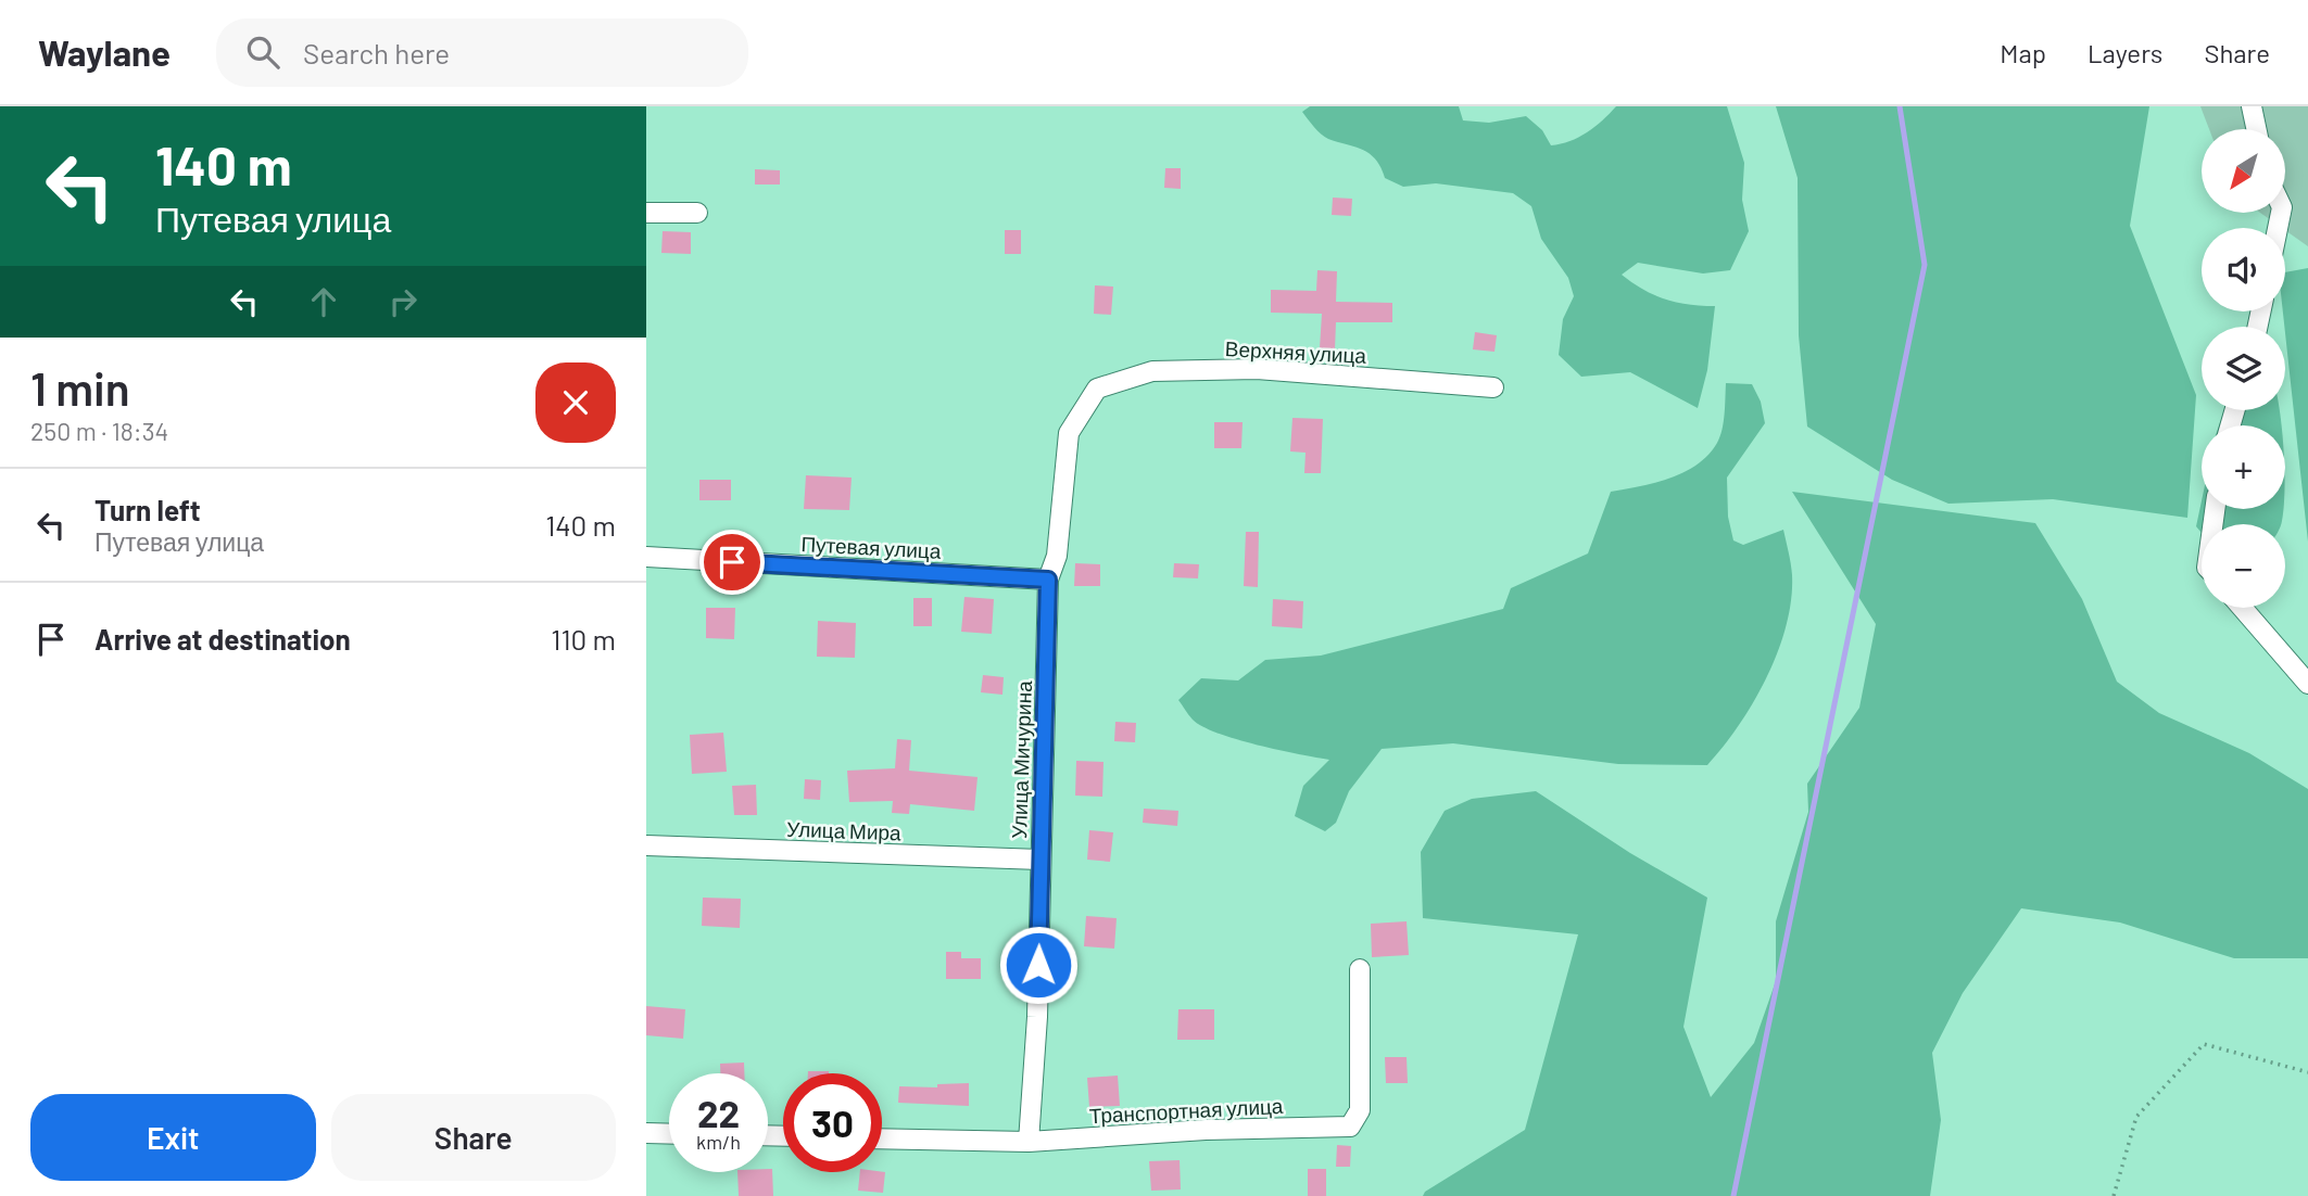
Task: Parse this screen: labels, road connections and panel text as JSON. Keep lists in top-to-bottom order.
{
  "streets": {
    "street": [
      "Верхняя улица",
      "Путевая улица",
      "Улица Мичурина",
      "Улица Мира",
      "Транспортная улица"
    ]
  },
  "crossings": [
    ["Верхняя улица", "Улица Мичурина"],
    ["Путевая улица", "Улица Мичурина"],
    ["Улица Мичурина", "Улица Мира"],
    ["Улица Мичурина", "Транспортная улица"]
  ],
  "north": "bottom left",
  "page": {
    "header": "Waylane",
    "search": "Search here",
    "nav": ["Map", "Layers", "Share"],
    "turn": ["140 m", "Путевая улица"],
    "map_buttons": ["+", "−"],
    "heading": ["1 min", "250 m · 18:34"],
    "list": [
      {
        "name": "Turn left",
        "note": "Путевая улица",
        "value": "140 m"
      },
      {
        "name": "Arrive at destination",
        "value": "110 m"
      }
    ],
    "speed": "22 km/h",
    "limit": "30",
    "buttons": ["Exit", "Share"]
  }
}
